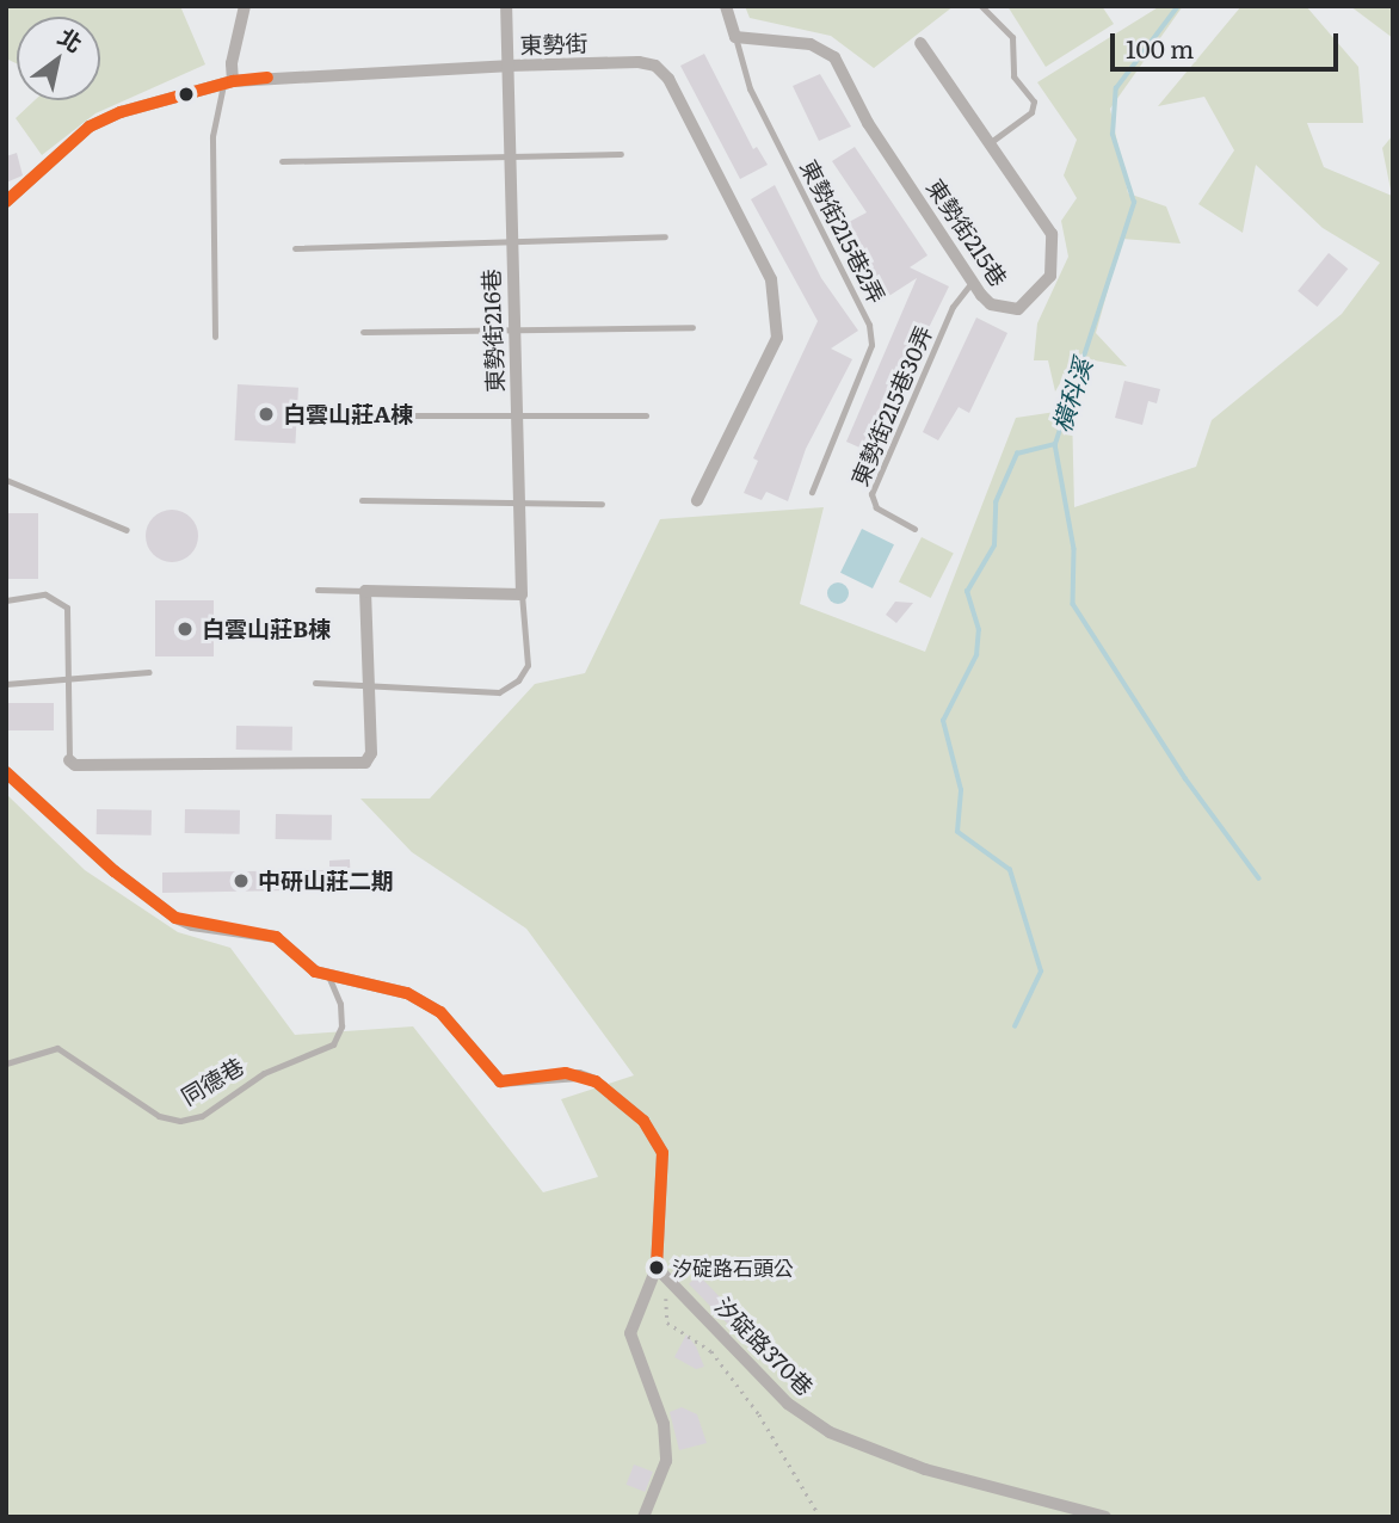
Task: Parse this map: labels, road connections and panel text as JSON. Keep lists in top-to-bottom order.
{
  "streets": {
    "street": [
      "東勢街",
      "東勢街215巷",
      "東勢街216巷",
      "汐碇路370巷"
    ],
    "lane": ["東勢街215巷2弄", "東勢街215巷30弄", "同德巷"]
  },
  "crossings": [
    ["東勢街", "東勢街216巷"],
    ["東勢街215巷2弄", "東勢街215巷"],
    ["東勢街215巷", "東勢街215巷30弄"]
  ],
  "water": ["橫科溪"],
  "places": [
    "白雲山莊A棟",
    "白雲山莊B棟",
    "中研山莊二期",
    "汐碇路石頭公"
  ],
  "scale_bar": "100 m",
  "north": "top right"
}
